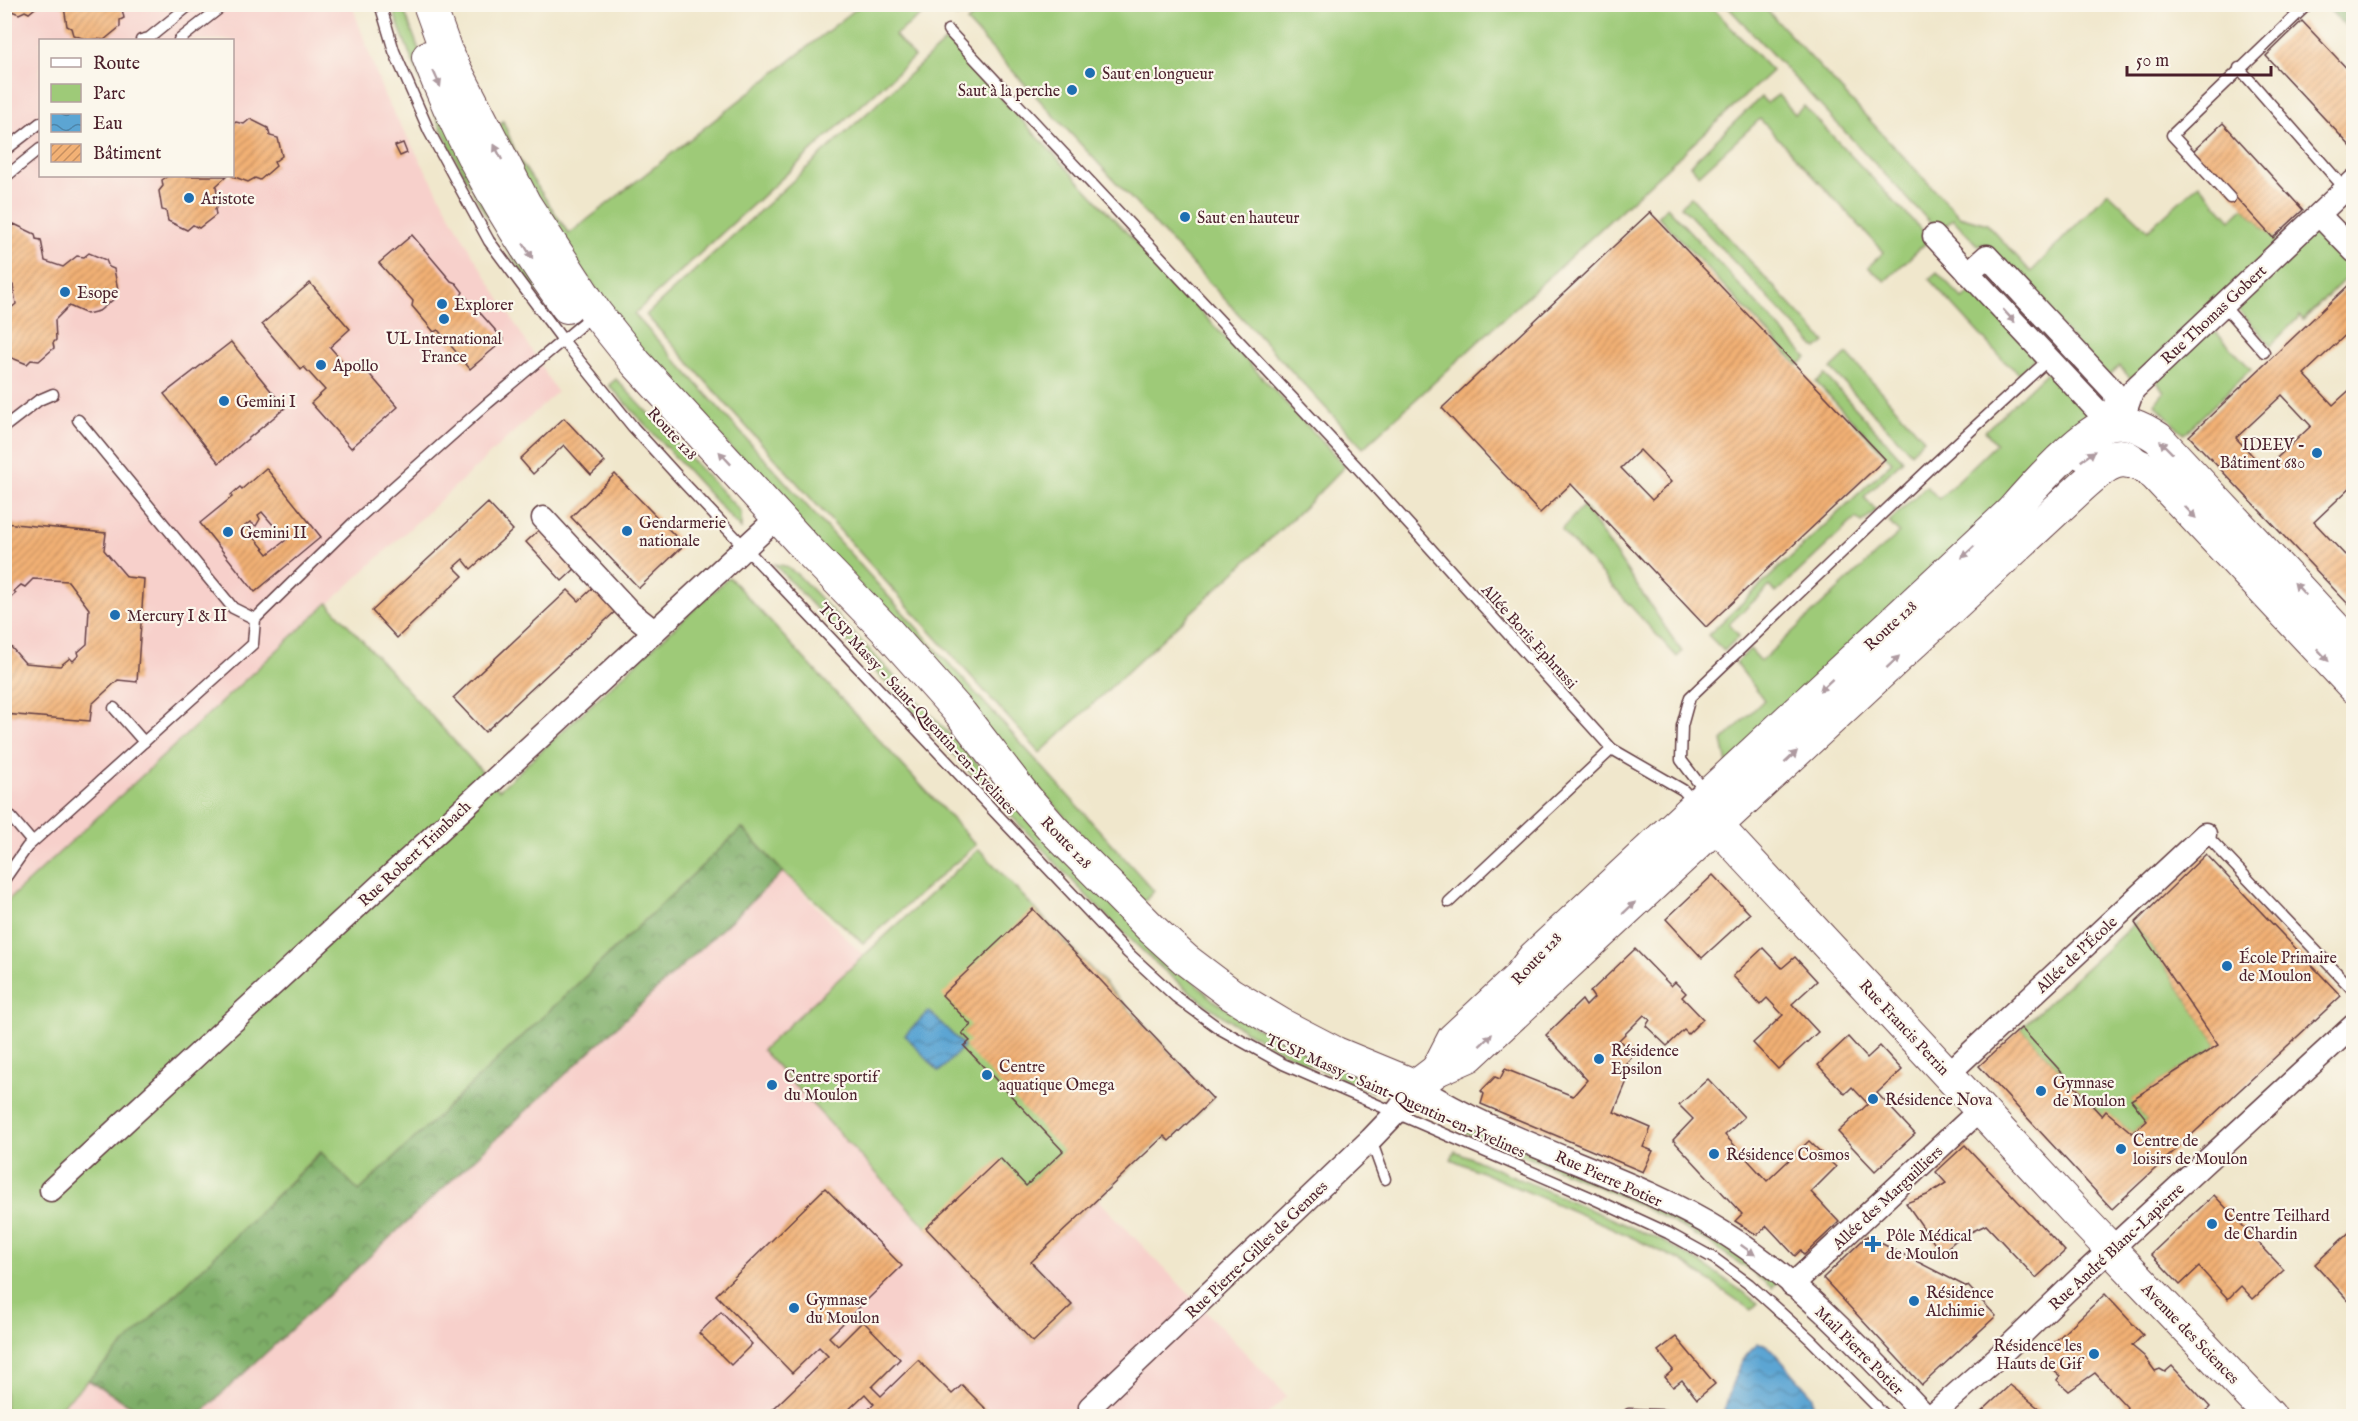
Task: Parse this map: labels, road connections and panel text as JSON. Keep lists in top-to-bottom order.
{
  "streets": {
    "main road": ["Route 128", "Rue Francis Perrin", "Avenue des Sciences"],
    "street": [
      "Rue Thomas Gobert",
      "Rue Robert Trimbach",
      "Allée de l'École",
      "Rue Pierre Potier",
      "Allée des Marguilliers",
      "Rue André Blanc-Lapierre",
      "Rue Pierre-Gilles de Gennes",
      "Mail Pierre Potier"
    ],
    "lane": ["Allée Boris Ephrussi", "TCSP Massy - Saint-Quentin-en-Yvelines"]
  },
  "crossings": [
    ["Rue Thomas Gobert", "Route 128"],
    ["Route 128", "Allée Boris Ephrussi"],
    ["Route 128", "TCSP Massy - Saint-Quentin-en-Yvelines"],
    ["Route 128", "Rue Robert Trimbach"],
    ["Route 128", "Rue Francis Perrin"],
    ["Route 128", "Rue Pierre Potier"],
    ["Route 128", "Rue Pierre-Gilles de Gennes"],
    ["Allée Boris Ephrussi", "Rue Francis Perrin"],
    ["TCSP Massy - Saint-Quentin-en-Yvelines", "Rue Robert Trimbach"],
    ["TCSP Massy - Saint-Quentin-en-Yvelines", "Rue Pierre-Gilles de Gennes"],
    ["Allée de l'École", "Rue Francis Perrin"],
    ["Rue Francis Perrin", "Allée des Marguilliers"],
    ["Rue Francis Perrin", "Rue André Blanc-Lapierre"],
    ["Rue Francis Perrin", "Avenue des Sciences"],
    ["Rue Pierre Potier", "Allée des Marguilliers"],
    ["Rue Pierre Potier", "Rue Pierre-Gilles de Gennes"],
    ["Rue Pierre Potier", "Mail Pierre Potier"],
    ["Allée des Marguilliers", "Mail Pierre Potier"],
    ["Rue André Blanc-Lapierre", "Avenue des Sciences"]
  ],
  "one_way": ["Rue Pierre Potier"],
  "places": {
    "other": [
      "Saut en longueur",
      "Saut à la perche",
      "Aristote",
      "Saut en hauteur",
      "Esope",
      "Explorer",
      "UL International France",
      "Apollo",
      "Gemini I",
      "IDEEV - Bâtiment 680",
      "Gendarmerie nationale",
      "Gemini II",
      "Mercury I & II",
      "École Primaire de Moulon",
      "Résidence Epsilon",
      "Centre aquatique Omega",
      "Centre sportif du Moulon",
      "Gymnase de Moulon",
      "Résidence Nova",
      "Centre de loisirs de Moulon",
      "Résidence Cosmos",
      "Centre Teilhard de Chardin",
      "Résidence Alchimie",
      "Gymnase du Moulon",
      "Résidence les Hauts de Gif"
    ],
    "health": ["Pôle Médical de Moulon"]
  },
  "legend": [
    "Route",
    "Parc",
    "Eau",
    "Bâtiment"
  ],
  "scale_bar": "50 m"
}
